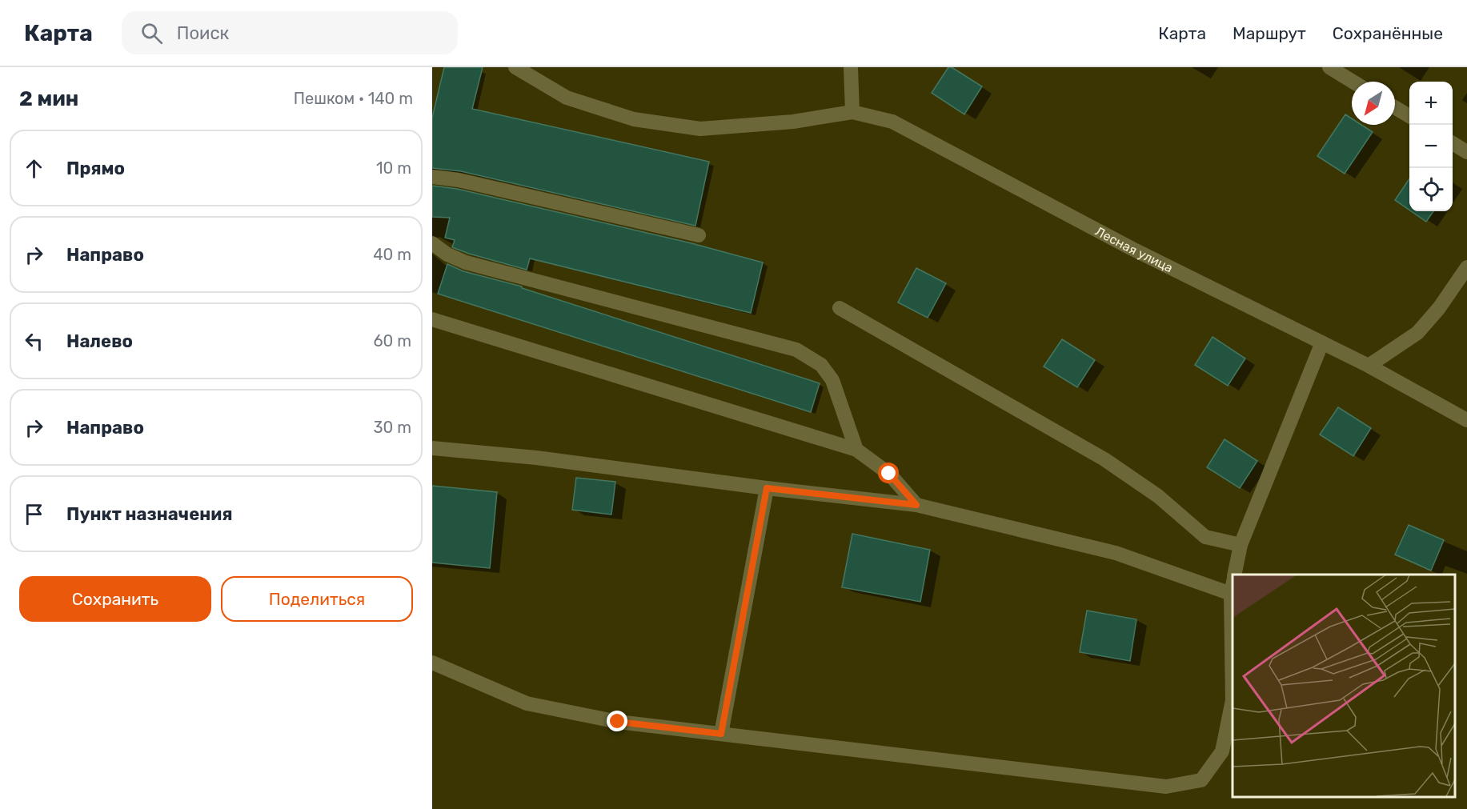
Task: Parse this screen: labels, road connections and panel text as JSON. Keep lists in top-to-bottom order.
{
  "streets": {
    "street": ["Лесная улица"]
  },
  "north": "bottom left",
  "page": {
    "header": "Карта",
    "search": "Поиск",
    "nav": ["Карта", "Маршрут", "Сохранённые"],
    "heading": ["2 мин", "Пешком · 140 m"],
    "map_buttons": ["+", "−"],
    "list": [
      ["Прямо", "10 m"],
      ["Направо", "40 m"],
      ["Налево", "60 m"],
      ["Направо", "30 m"],
      "Пункт назначения"
    ],
    "buttons": ["Сохранить", "Поделиться"]
  }
}
